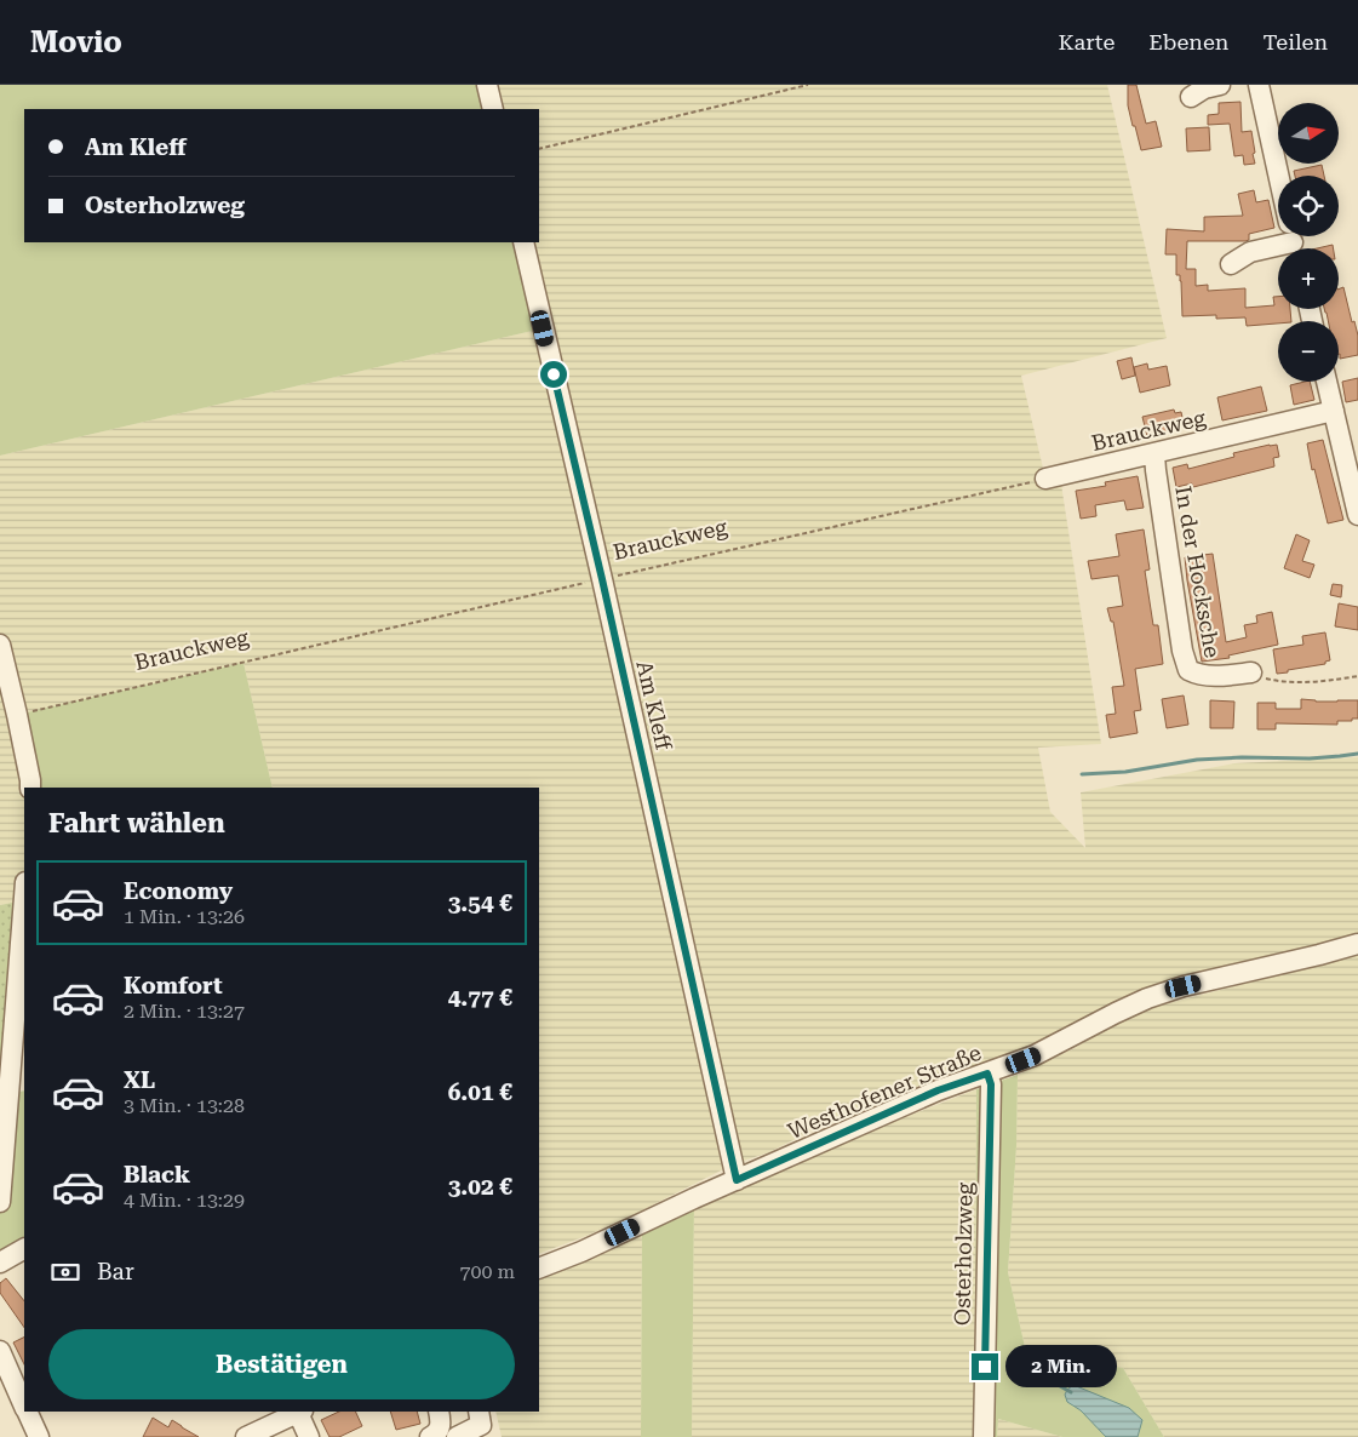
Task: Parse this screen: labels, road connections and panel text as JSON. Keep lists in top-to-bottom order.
{
  "streets": {
    "street": [
      "Brauckweg",
      "In der Hocksche",
      "Am Kleff",
      "Westhofener Straße",
      "Osterholzweg"
    ]
  },
  "crossings": [
    ["Brauckweg", "In der Hocksche"],
    ["Brauckweg", "Am Kleff"],
    ["Am Kleff", "Westhofener Straße"],
    ["Westhofener Straße", "Osterholzweg"]
  ],
  "north": "right",
  "page": {
    "header": "Movio",
    "nav": ["Karte", "Ebenen", "Teilen"],
    "map_buttons": ["+", "−"],
    "banner": ["Am Kleff", "Osterholzweg"],
    "heading": "Fahrt wählen",
    "list": [
      {
        "name": "Economy",
        "note": "1 Min. · 13:26",
        "value": "3.54 €"
      },
      {
        "name": "Komfort",
        "note": "2 Min. · 13:27",
        "value": "4.77 €"
      },
      {
        "name": "XL",
        "note": "3 Min. · 13:28",
        "value": "6.01 €"
      },
      {
        "name": "Black",
        "note": "4 Min. · 13:29",
        "value": "3.02 €"
      }
    ],
    "pay": ["Bar", "700 m"],
    "buttons": "Bestätigen",
    "bubble": "2 Min."
  }
}
